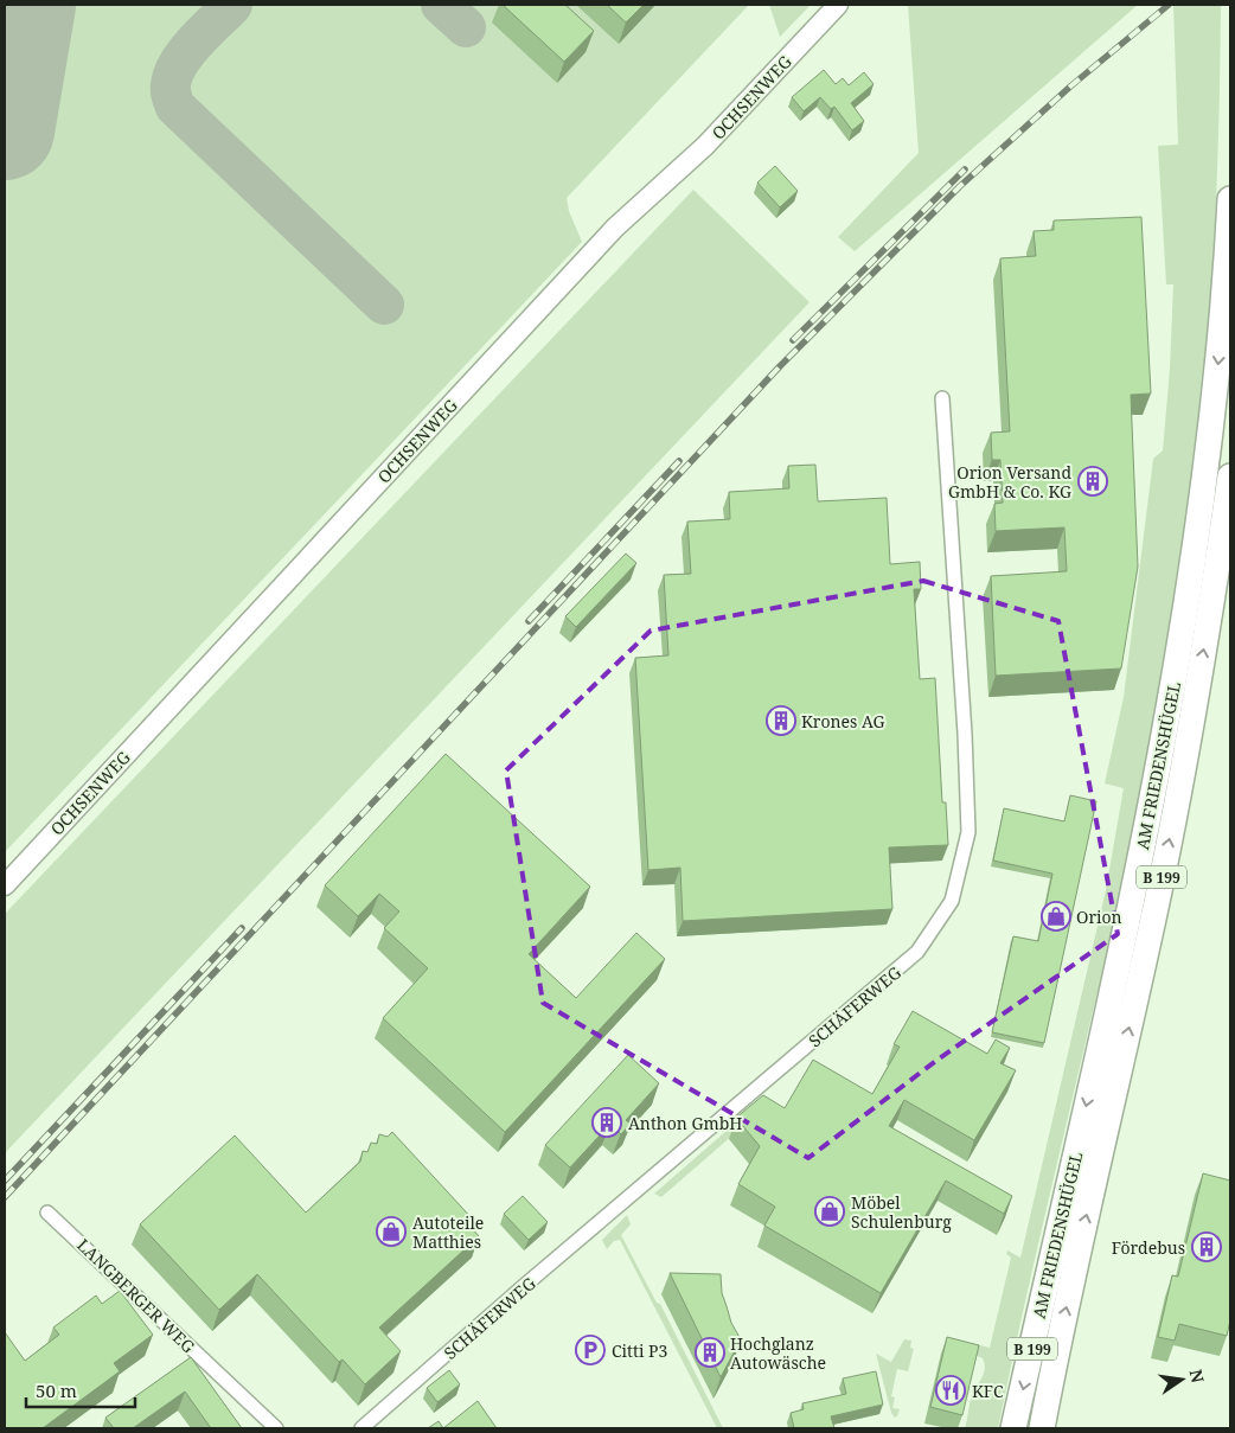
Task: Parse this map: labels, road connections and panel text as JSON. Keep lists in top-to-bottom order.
{
  "streets": {
    "highway": ["AM FRIEDENSHÜGEL", "B 199"],
    "main road": ["OCHSENWEG"],
    "street": ["SCHÄFERWEG", "LANGBERGER WEG"]
  },
  "places": {
    "building": [
      "Orion Versand GmbH & Co. KG",
      "Krones AG",
      "Anthon GmbH",
      "Fördebus",
      "Hochglanz Autowäsche"
    ],
    "shop": ["Orion", "Möbel Schulenburg", "Autoteile Matthies"],
    "parking": ["Citti P3"],
    "restaurant": ["KFC"]
  },
  "scale_bar": "50 m",
  "north": "right"
}
